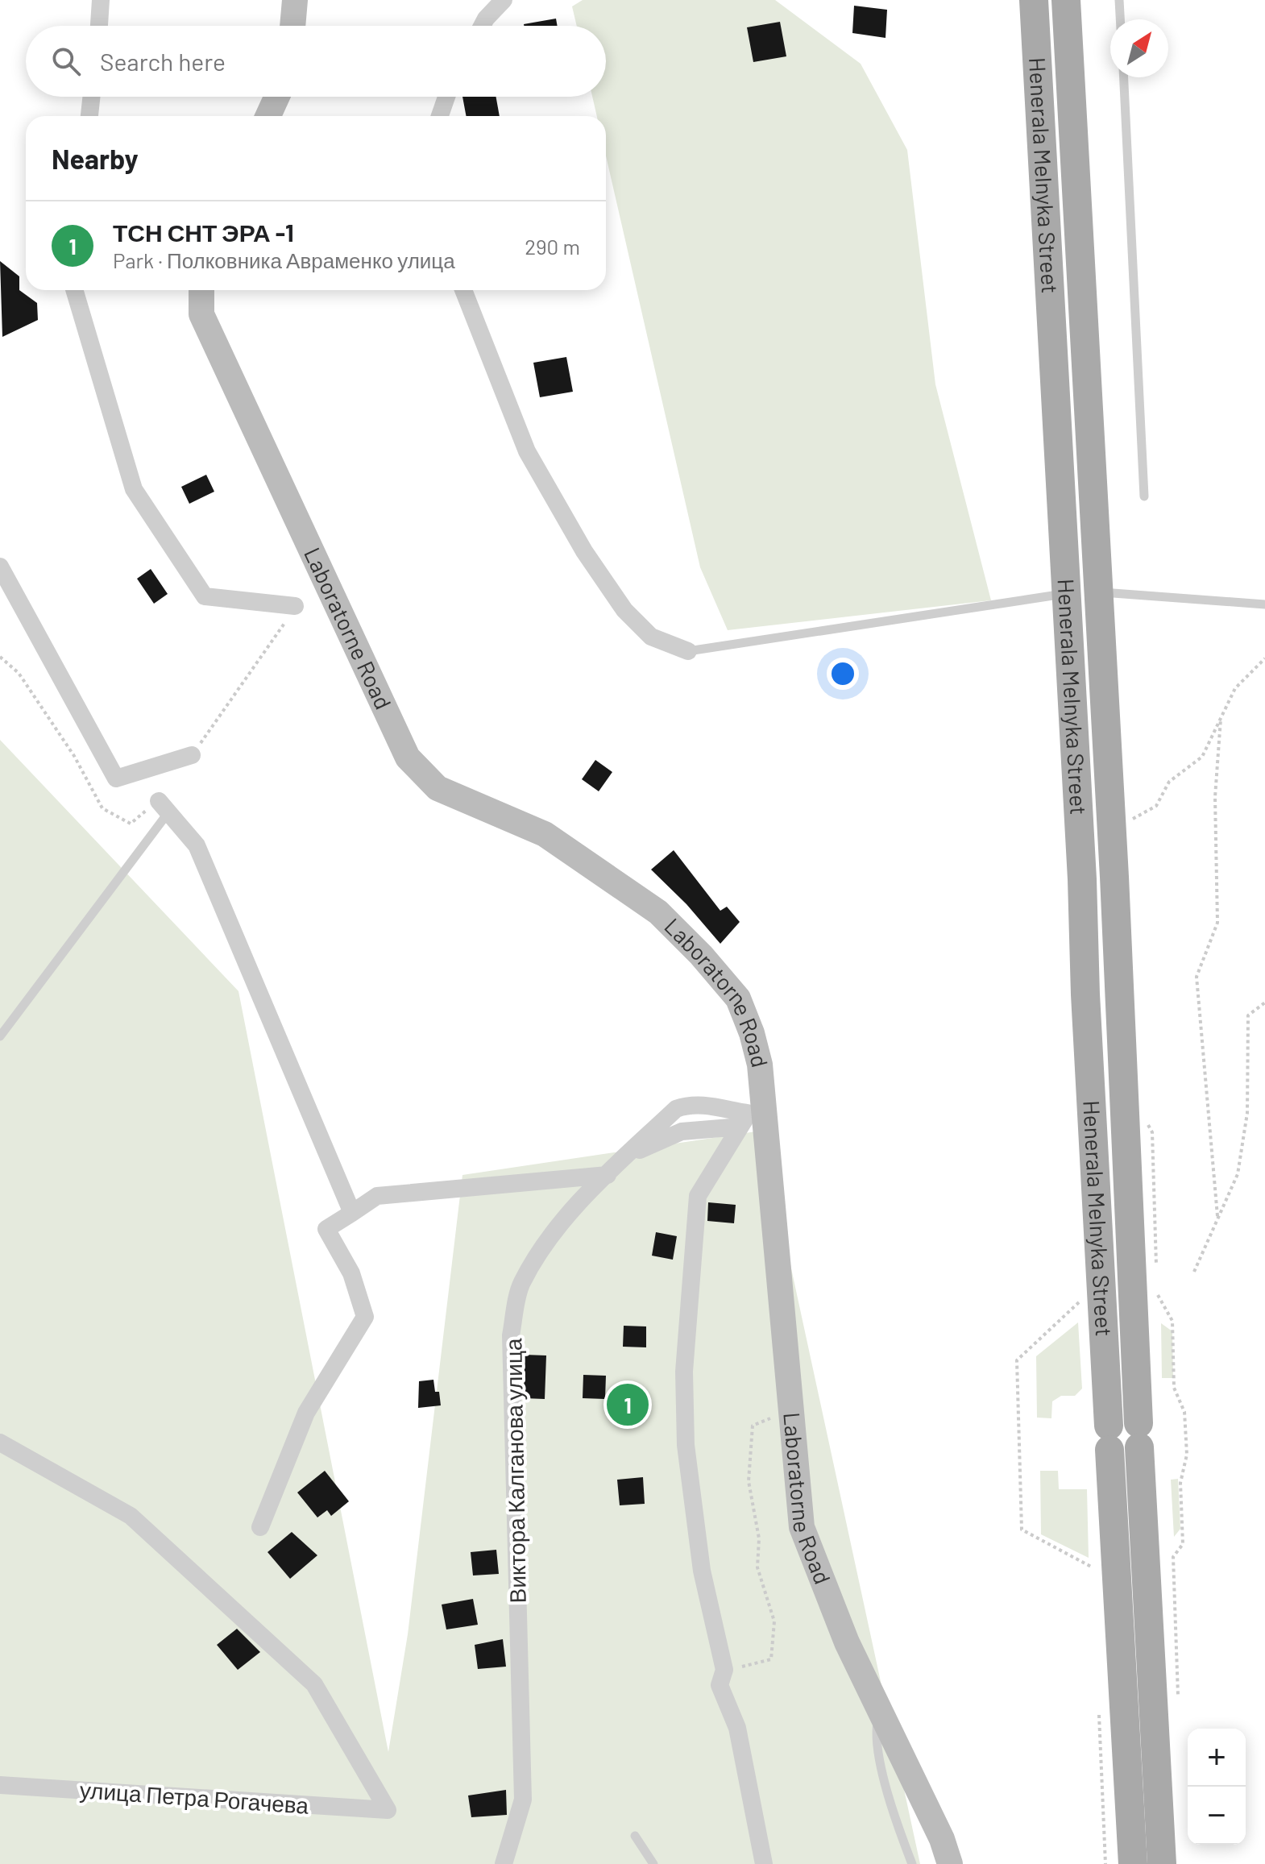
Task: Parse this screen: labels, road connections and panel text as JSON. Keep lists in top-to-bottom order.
{
  "streets": {
    "main road": ["Henerala Melnyka Street", "Laboratorne Road"],
    "street": ["Виктора Калганова улица", "улица Петра Рогачева"]
  },
  "crossings": [
    ["Laboratorne Road", "Виктора Калганова улица"]
  ],
  "north": "top right",
  "page": {
    "search": "Search here",
    "heading": "Nearby",
    "list": [
      {
        "mark": "1",
        "name": "ТСН СНТ ЭРА -1",
        "note": "Park · Полковника Авраменко улица",
        "value": "290 m"
      }
    ],
    "pins": "1",
    "map_buttons": ["+", "−"]
  }
}
